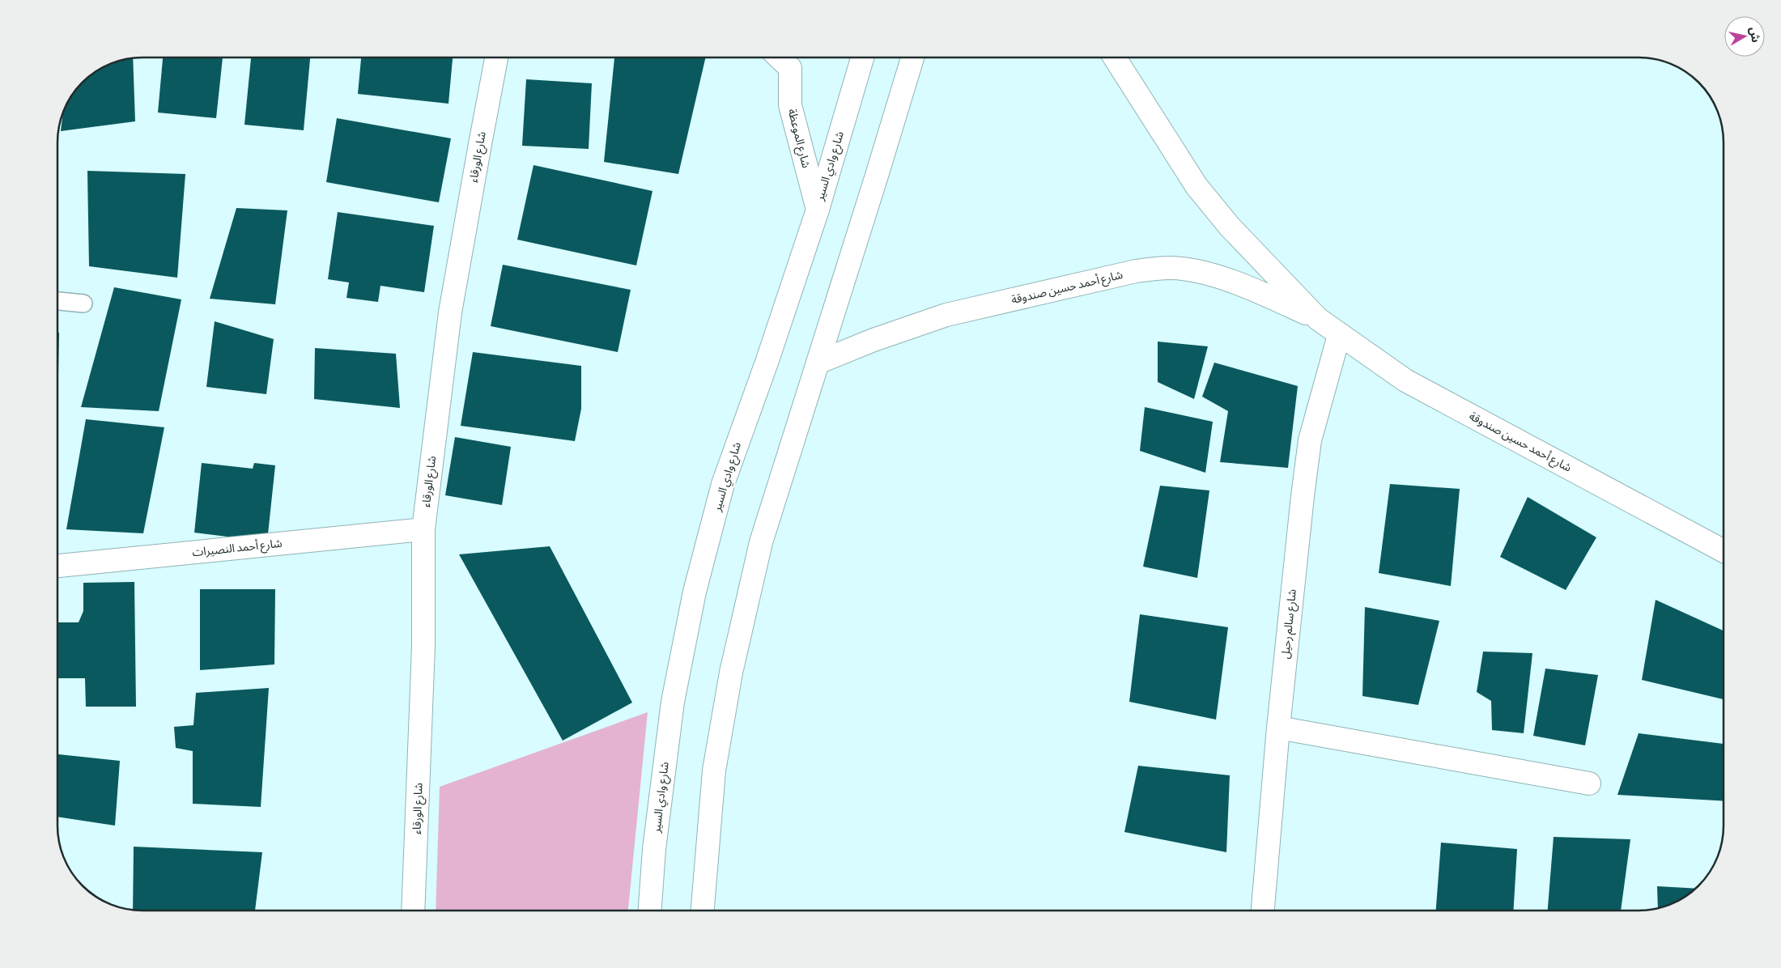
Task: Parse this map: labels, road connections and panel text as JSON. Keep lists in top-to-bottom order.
{
  "streets": {
    "street": [
      "شارع الموعظة",
      "شارع الورقاء",
      "شارع وادي السير",
      "شارع أحمد حسين صندوقة",
      "شارع أحمد النصيرات",
      "شارع سالم رحيل"
    ]
  },
  "crossings": [
    ["شارع الموعظة", "شارع وادي السير"],
    ["شارع الورقاء", "شارع أحمد النصيرات"],
    ["شارع أحمد حسين صندوقة", "شارع سالم رحيل"]
  ],
  "north": "right"
}
